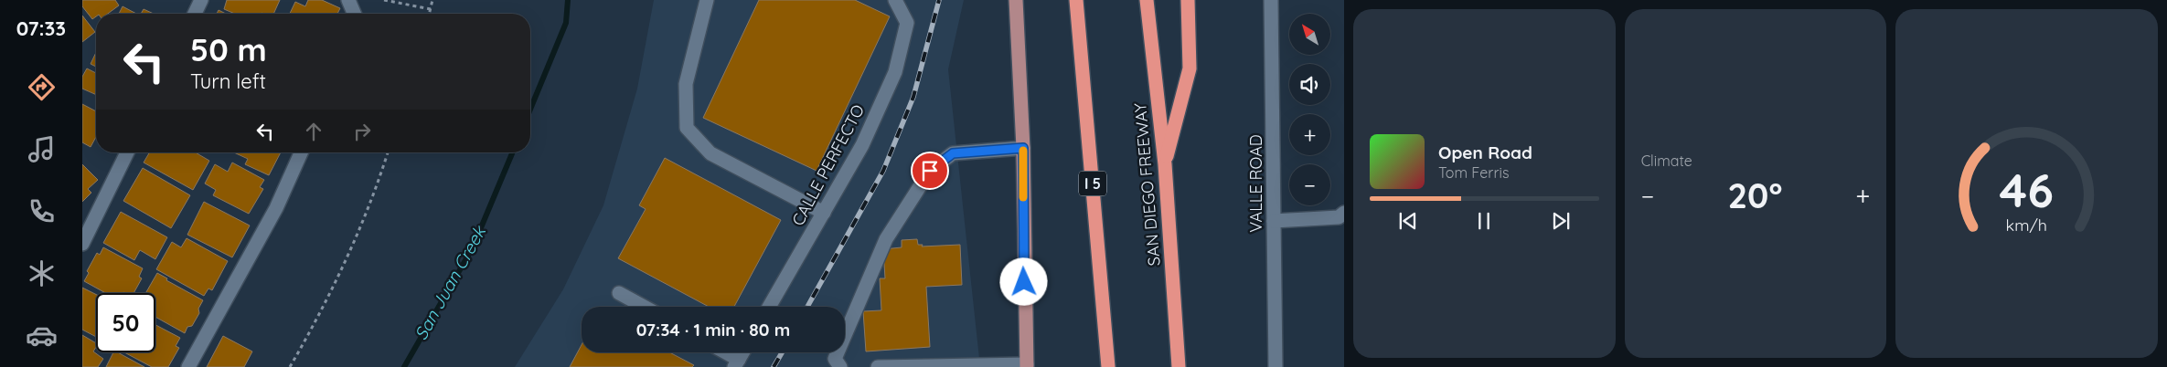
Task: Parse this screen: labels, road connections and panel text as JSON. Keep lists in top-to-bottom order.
{
  "streets": {
    "highway": ["I 5", "SAN DIEGO FREEWAY"],
    "street": ["CALLE PERFECTO", "VALLE ROAD"]
  },
  "water": ["San Juan Creek"],
  "north": "top left",
  "page": {
    "tabs": "07:33",
    "tile": "Climate",
    "map_buttons": ["+", "−"],
    "turn": ["50 m", "Turn left"],
    "song": ["Open Road", "Tom Ferris"],
    "heat": ["−", "20°", "+"],
    "limit": "50",
    "trip": "07:34 · 1 min · 80 m",
    "gauge": ["46", "km/h"]
  }
}
